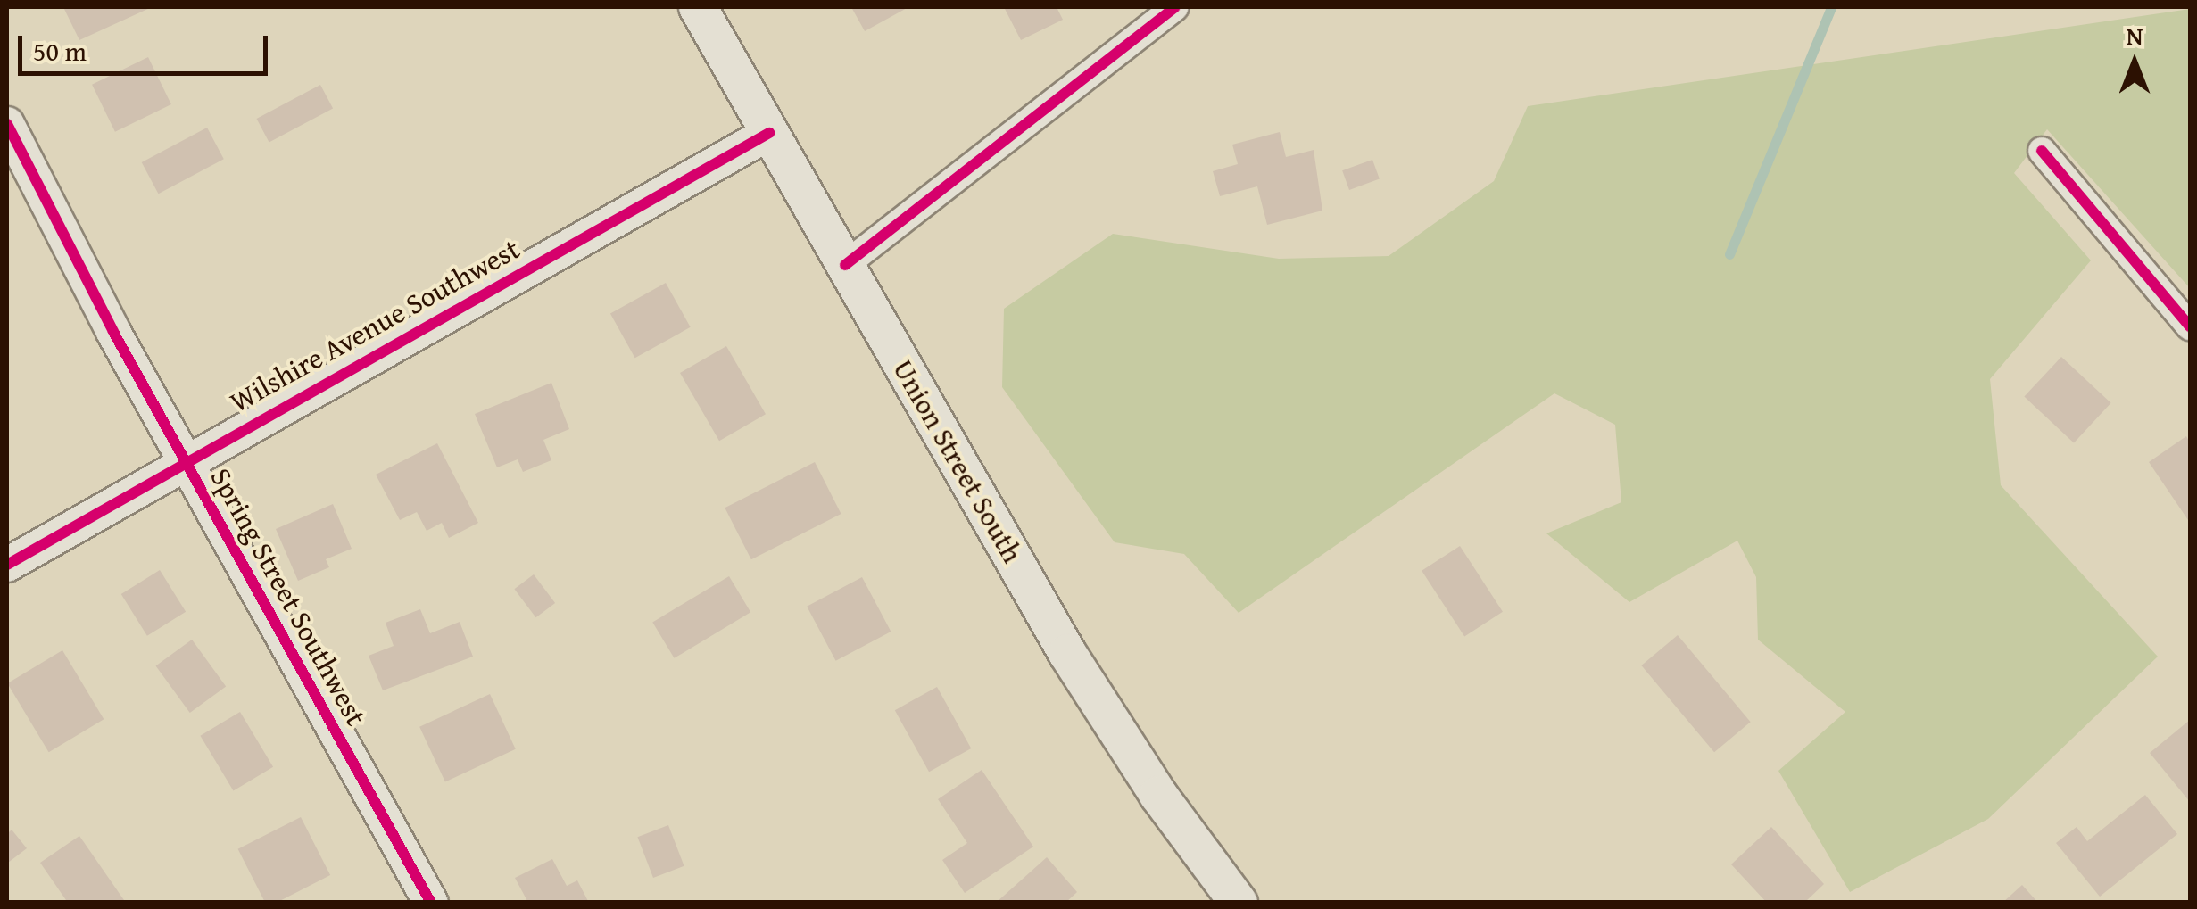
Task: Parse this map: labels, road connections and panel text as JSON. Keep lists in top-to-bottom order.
{
  "streets": {
    "main road": ["Union Street South"],
    "street": ["Wilshire Avenue Southwest", "Spring Street Southwest"]
  },
  "crossings": [
    ["Wilshire Avenue Southwest", "Union Street South"],
    ["Wilshire Avenue Southwest", "Spring Street Southwest"]
  ],
  "scale_bar": "50 m",
  "north": "top"
}
